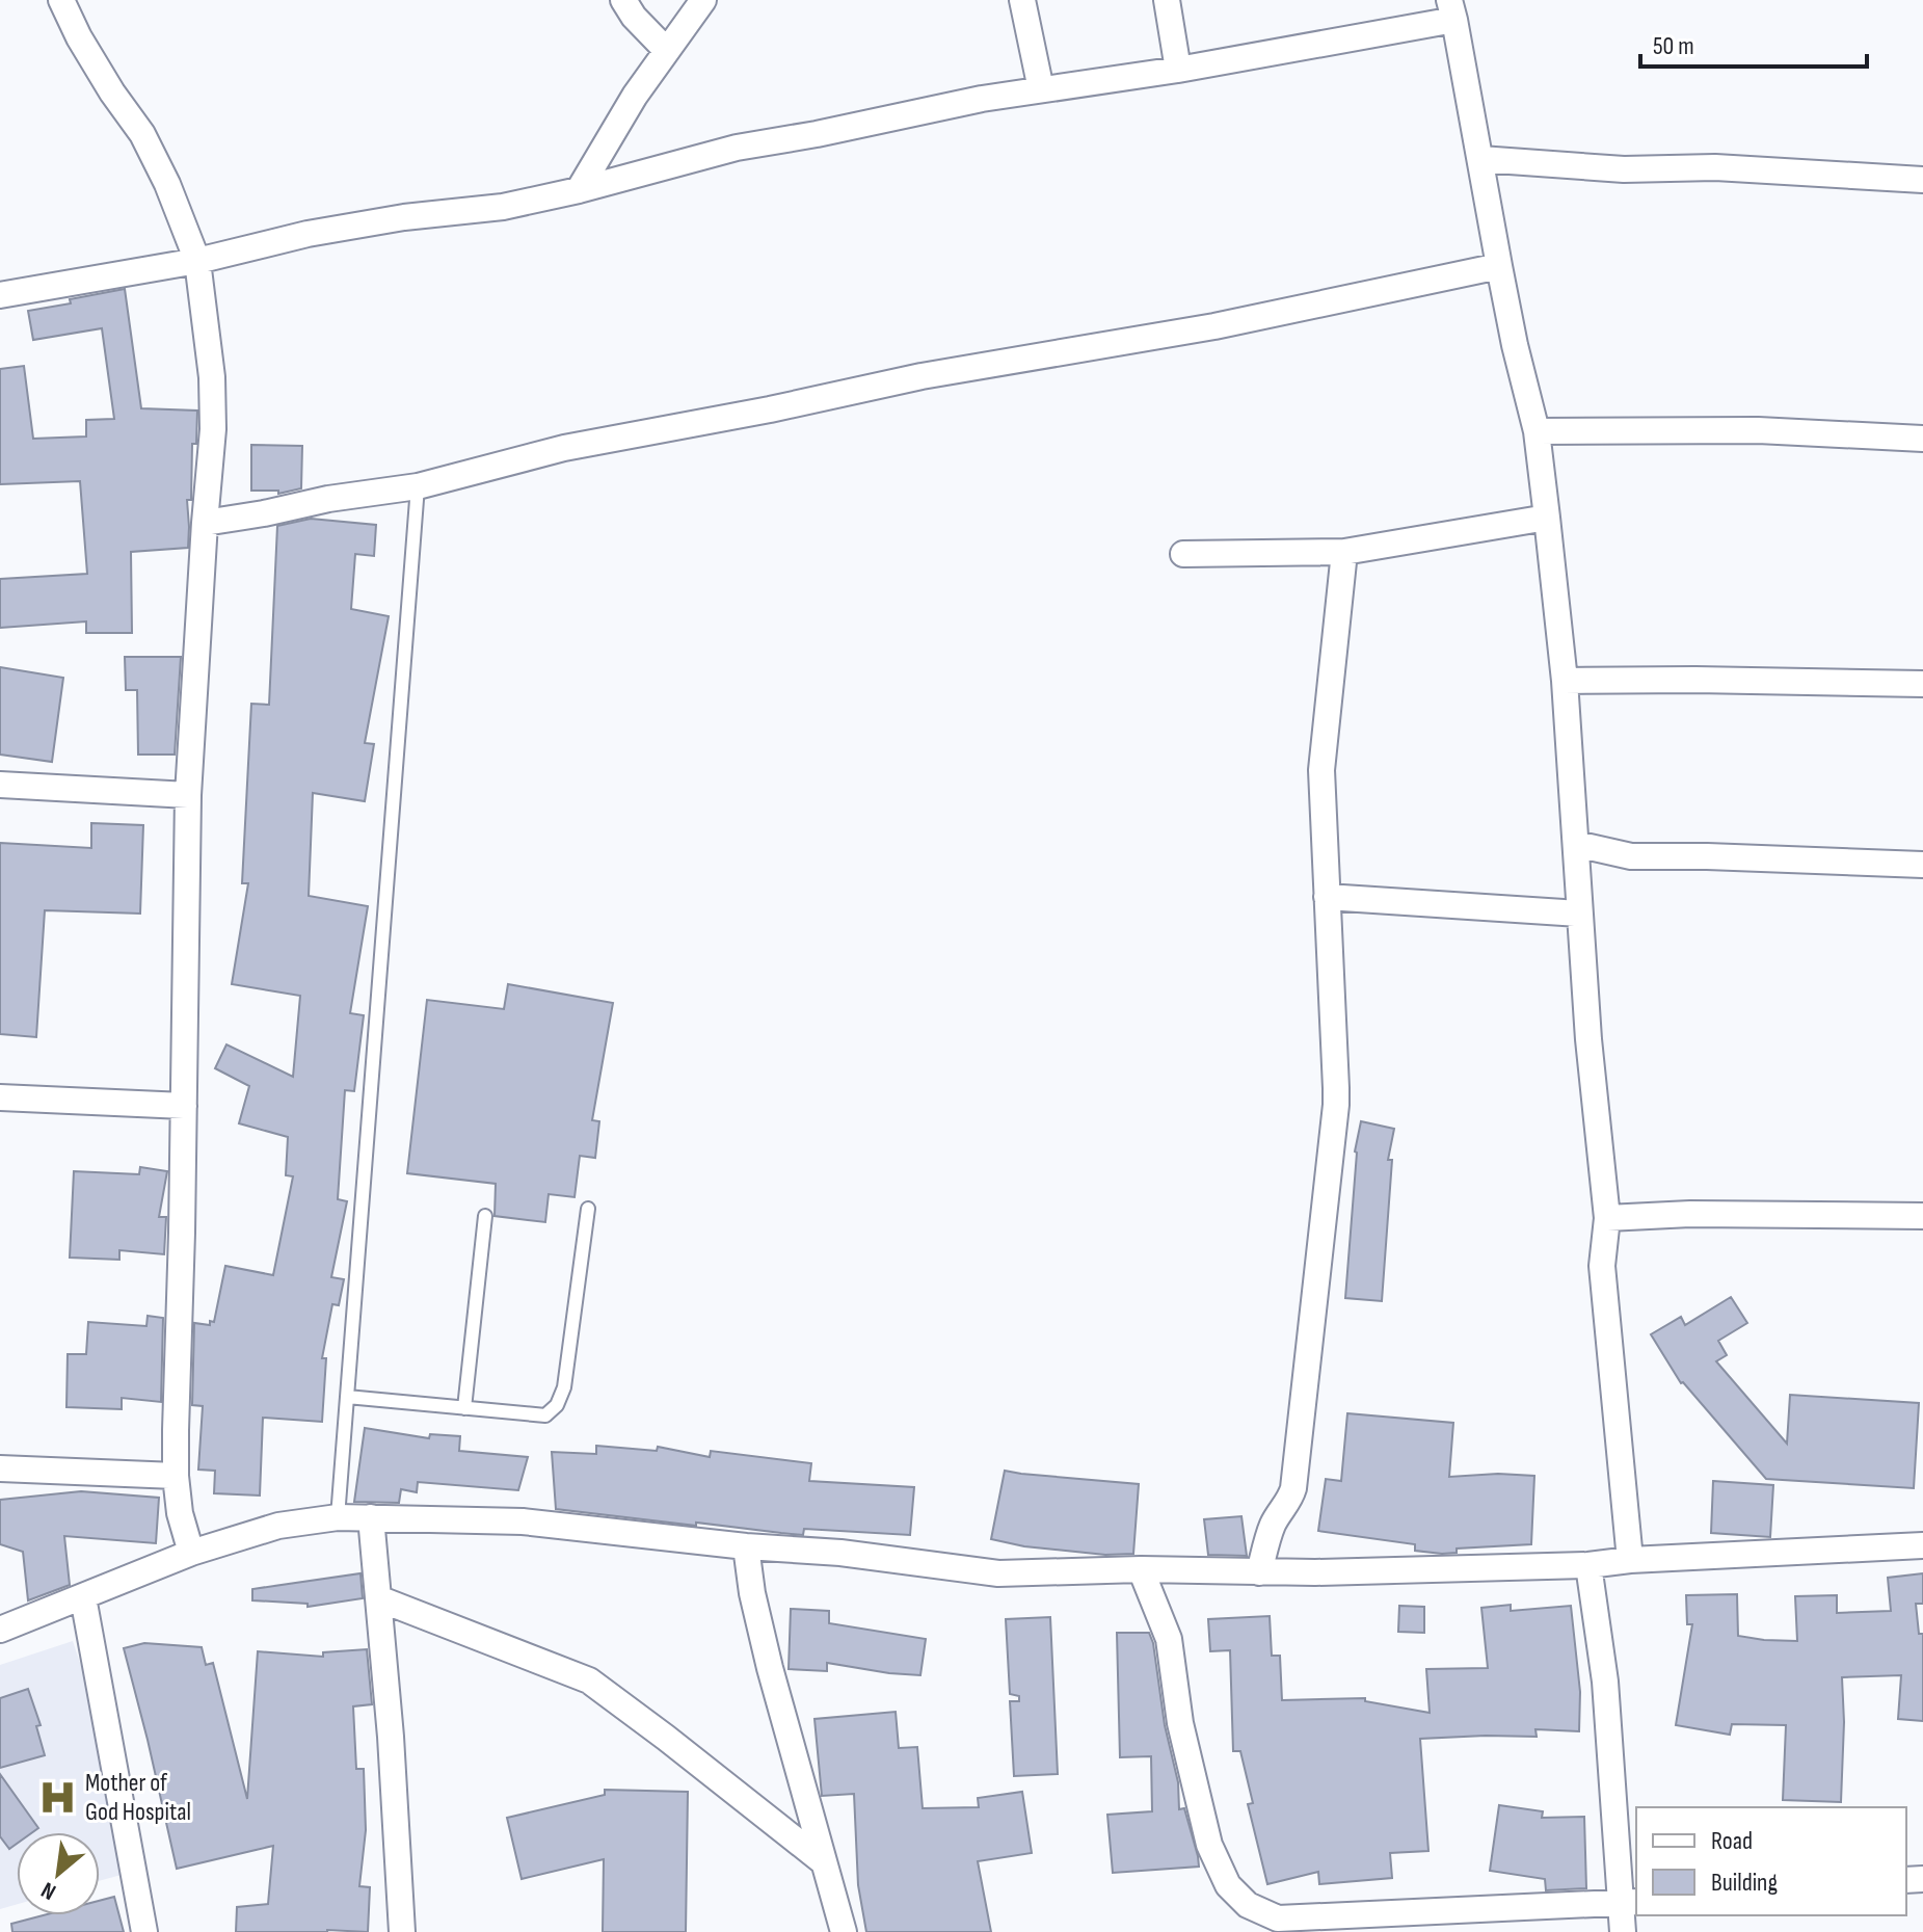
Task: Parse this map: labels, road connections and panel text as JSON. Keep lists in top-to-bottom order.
{
  "places": {
    "hospital": ["Mother of God Hospital"]
  },
  "legend": ["Road", "Building"],
  "scale_bar": "50 m",
  "north": "bottom left"
}
